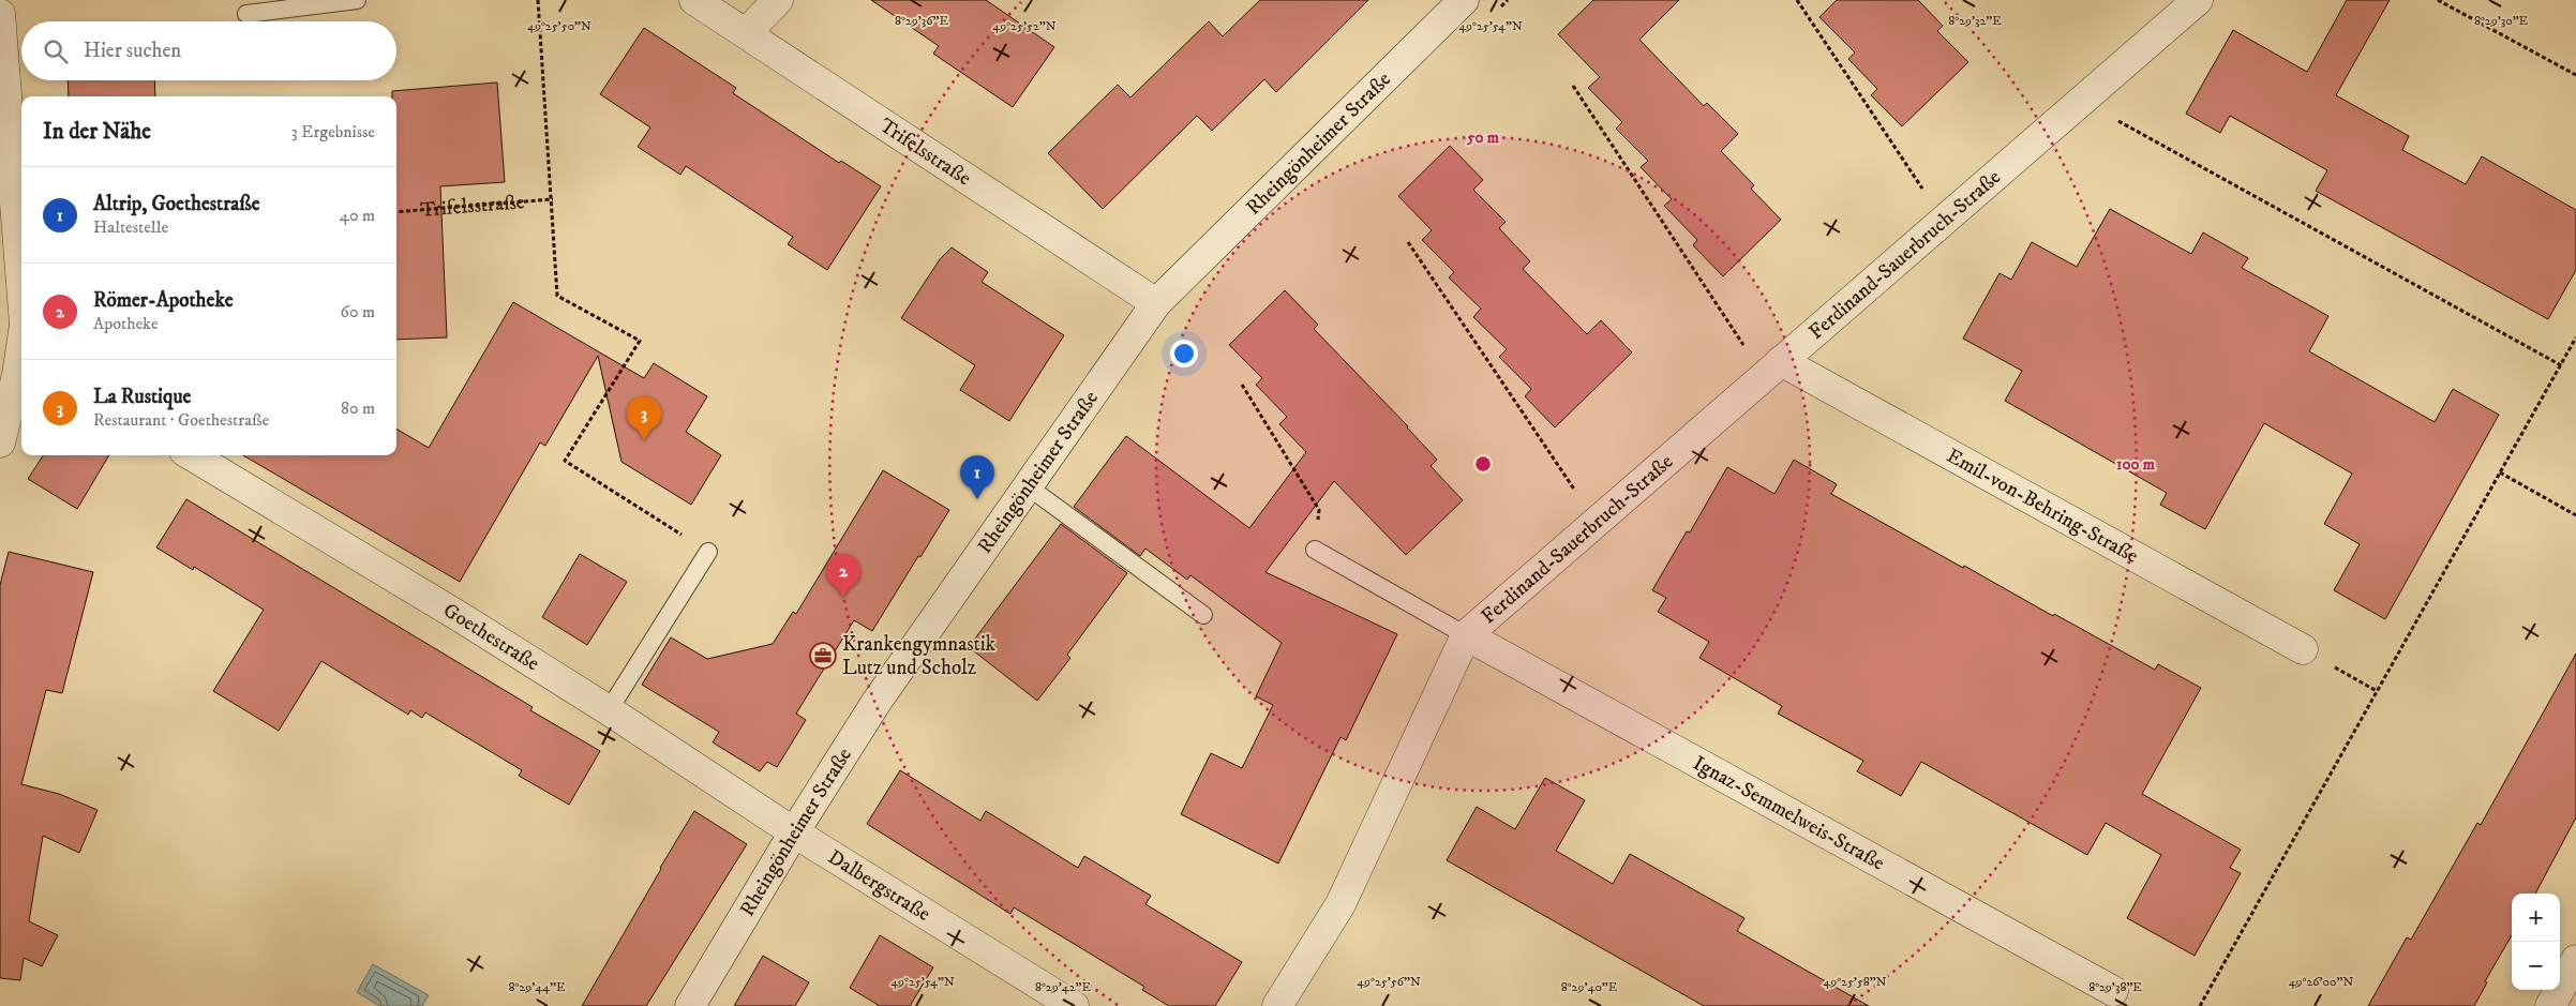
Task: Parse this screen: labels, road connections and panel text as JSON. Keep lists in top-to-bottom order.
{
  "streets": {
    "street": [
      "Rheingönheimer Straße",
      "Trifelsstraße",
      "Ferdinand-Sauerbruch-Straße",
      "Emil-von-Behring-Straße",
      "Goethestraße",
      "Ignaz-Semmelweis-Straße",
      "Dalbergstraße"
    ]
  },
  "crossings": [
    ["Rheingönheimer Straße", "Trifelsstraße"],
    ["Rheingönheimer Straße", "Goethestraße"],
    ["Rheingönheimer Straße", "Dalbergstraße"],
    ["Ferdinand-Sauerbruch-Straße", "Emil-von-Behring-Straße"],
    ["Ferdinand-Sauerbruch-Straße", "Ignaz-Semmelweis-Straße"],
    ["Goethestraße", "Dalbergstraße"]
  ],
  "places": {
    "office": ["Krankengymnastik Lutz und Scholz"]
  },
  "page": {
    "search": "Hier suchen",
    "heading": ["In der Nähe", "3 Ergebnisse"],
    "list": [
      {
        "mark": "1",
        "name": "Altrip, Goethestraße",
        "note": "Haltestelle",
        "value": "40 m"
      },
      {
        "mark": "2",
        "name": "Römer-Apotheke",
        "note": "Apotheke",
        "value": "60 m"
      },
      {
        "mark": "3",
        "name": "La Rustique",
        "note": "Restaurant · Goethestraße",
        "value": "80 m"
      }
    ],
    "pins": ["3", "1", "2"],
    "map_buttons": ["+", "−"]
  },
  "coordinates": [
    "8°29'36\"E",
    "8°29'32\"E",
    "8°29'30\"E",
    "49°25'50\"N",
    "49°25'52\"N",
    "49°25'54\"N",
    "49°25'56\"N",
    "49°25'58\"N",
    "49°26'00\"N",
    "8°29'44\"E",
    "8°29'42\"E",
    "8°29'40\"E",
    "8°29'38\"E"
  ],
  "rings": ["50 m", "100 m"]
}
